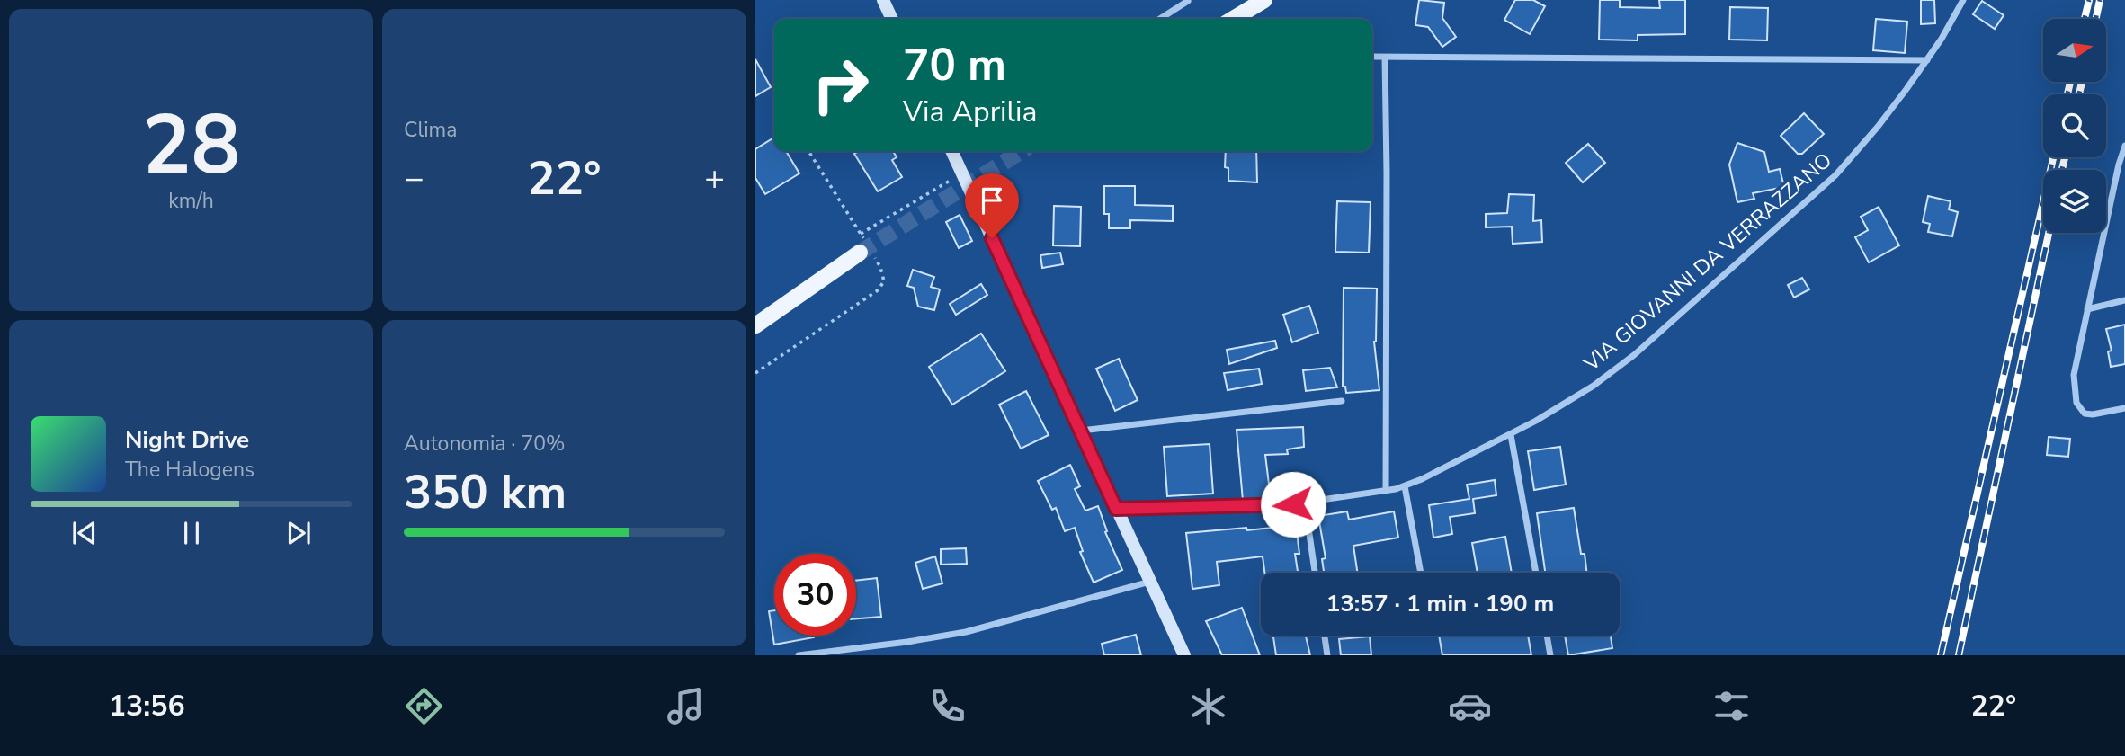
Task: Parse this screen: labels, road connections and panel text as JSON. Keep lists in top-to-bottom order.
{
  "streets": {
    "street": ["VIA GIOVANNI DA VERRAZZANO"]
  },
  "north": "right",
  "page": {
    "tile": [
      ["28", "km/h"],
      "Clima",
      ["Autonomia · 70%", "350 km"]
    ],
    "turn": ["70 m", "Via Aprilia"],
    "heat": ["−", "22°", "+"],
    "song": ["Night Drive", "The Halogens"],
    "limit": "30",
    "trip": "13:57 · 1 min · 190 m",
    "tabs": ["13:56", "22°"]
  }
}
